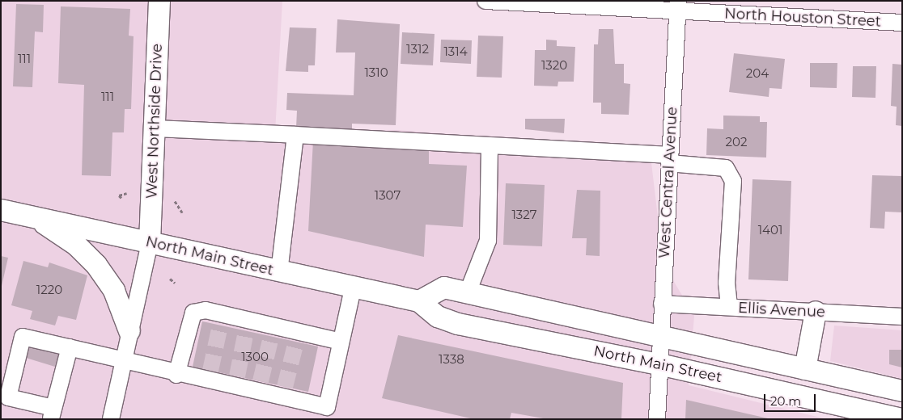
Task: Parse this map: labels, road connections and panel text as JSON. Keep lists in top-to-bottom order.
{
  "streets": {
    "main road": ["West Northside Drive", "North Main Street"],
    "street": ["North Houston Street", "West Central Avenue", "Ellis Avenue"]
  },
  "crossings": [
    ["North Houston Street", "West Central Avenue"],
    ["West Northside Drive", "North Main Street"],
    ["West Central Avenue", "North Main Street"],
    ["West Central Avenue", "Ellis Avenue"]
  ],
  "house_numbers": [
    "1312",
    "1314",
    "111",
    "1320",
    "1310",
    "204",
    "111",
    "202",
    "1307",
    "1327",
    "1401",
    "1220",
    "1300",
    "1338"
  ],
  "scale_bar": "20 m"
}
